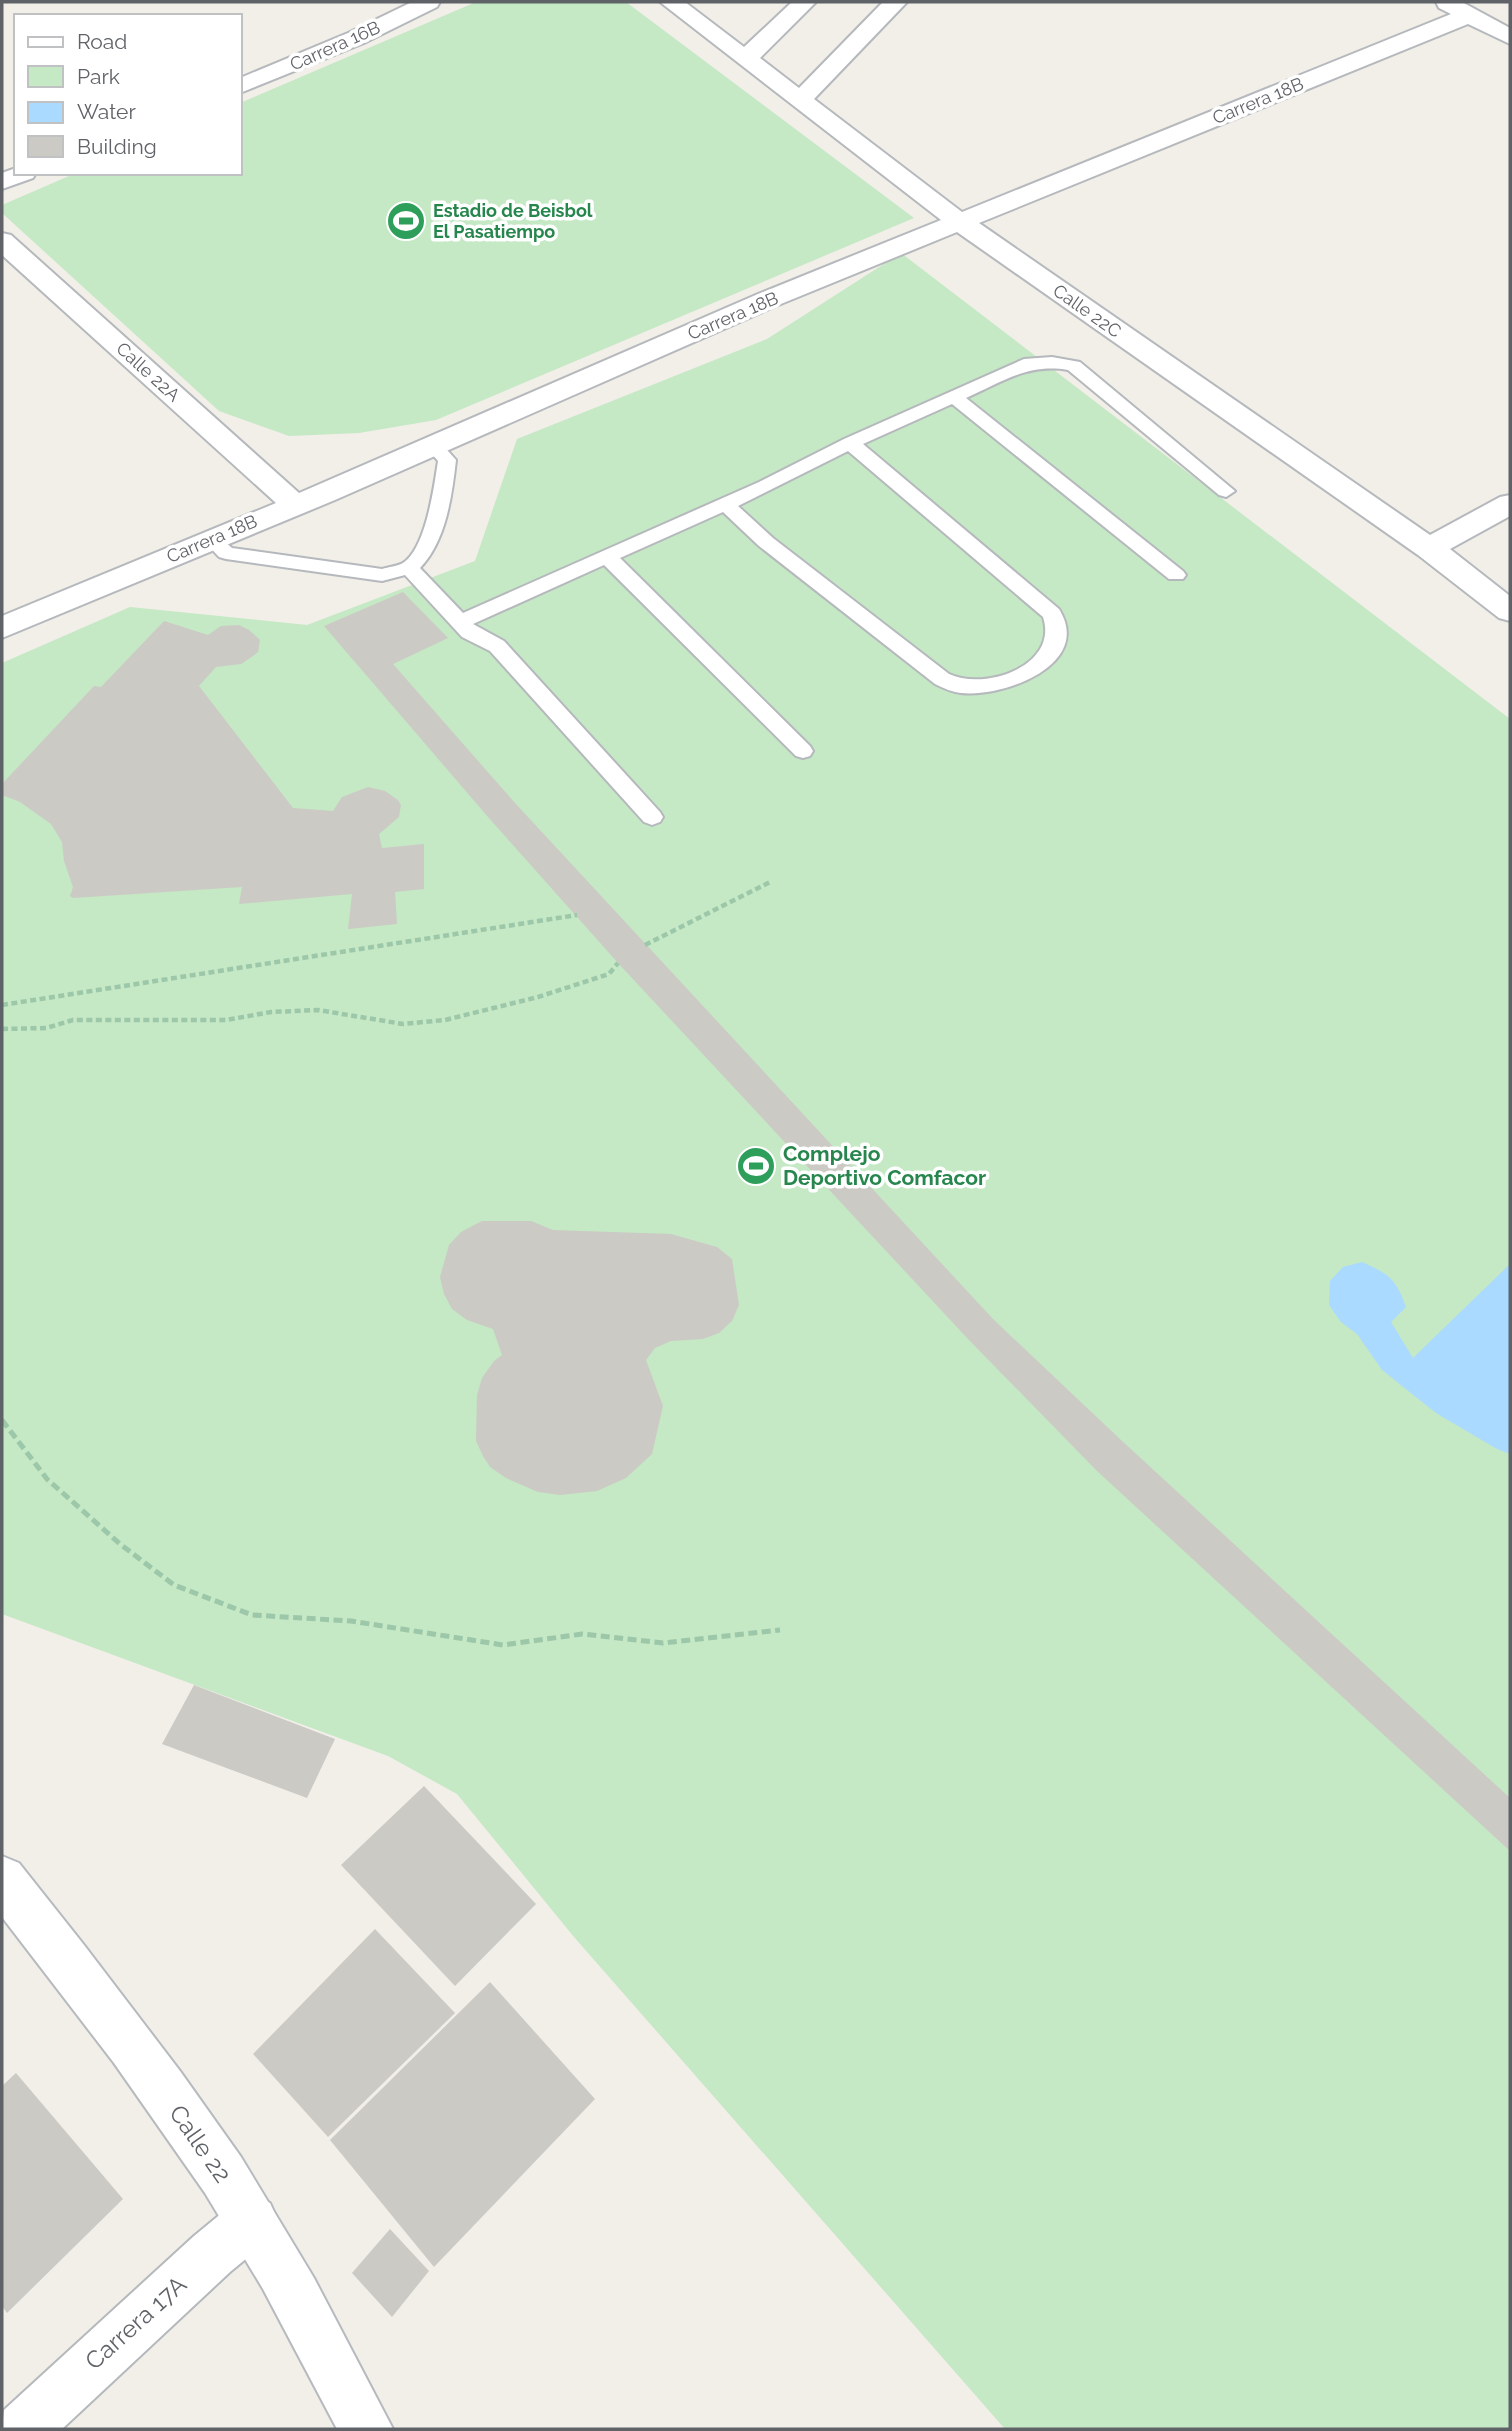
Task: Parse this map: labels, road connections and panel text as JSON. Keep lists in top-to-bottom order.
{
  "streets": {
    "street": [
      "Carrera 16B",
      "Carrera 18B",
      "Calle 22C",
      "Calle 22A",
      "Calle 22",
      "Carrera 17A"
    ]
  },
  "crossings": [
    ["Carrera 18B", "Calle 22C"],
    ["Carrera 18B", "Calle 22A"],
    ["Calle 22", "Carrera 17A"]
  ],
  "places": {
    "sports": ["Estadio de Beisbol El Pasatiempo", "Complejo Deportivo Comfacor"]
  },
  "legend": [
    "Road",
    "Park",
    "Water",
    "Building"
  ]
}
